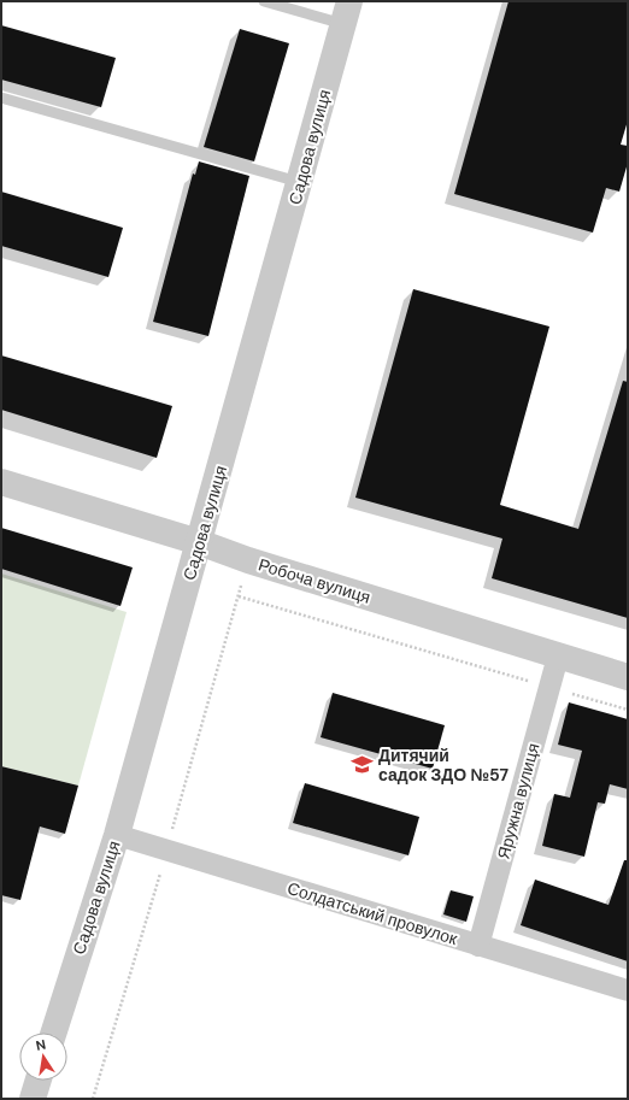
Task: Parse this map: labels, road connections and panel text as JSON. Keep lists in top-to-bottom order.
{
  "streets": {
    "street": [
      "Садова вулиця",
      "Робоча вулиця",
      "Яружна вулиця",
      "Солдатський провулок"
    ]
  },
  "crossings": [
    ["Садова вулиця", "Робоча вулиця"],
    ["Садова вулиця", "Солдатський провулок"],
    ["Робоча вулиця", "Яружна вулиця"],
    ["Яружна вулиця", "Солдатський провулок"]
  ],
  "places": {
    "school or university": ["Дитячий садок ЗДО №57"]
  },
  "north": "top"
}
